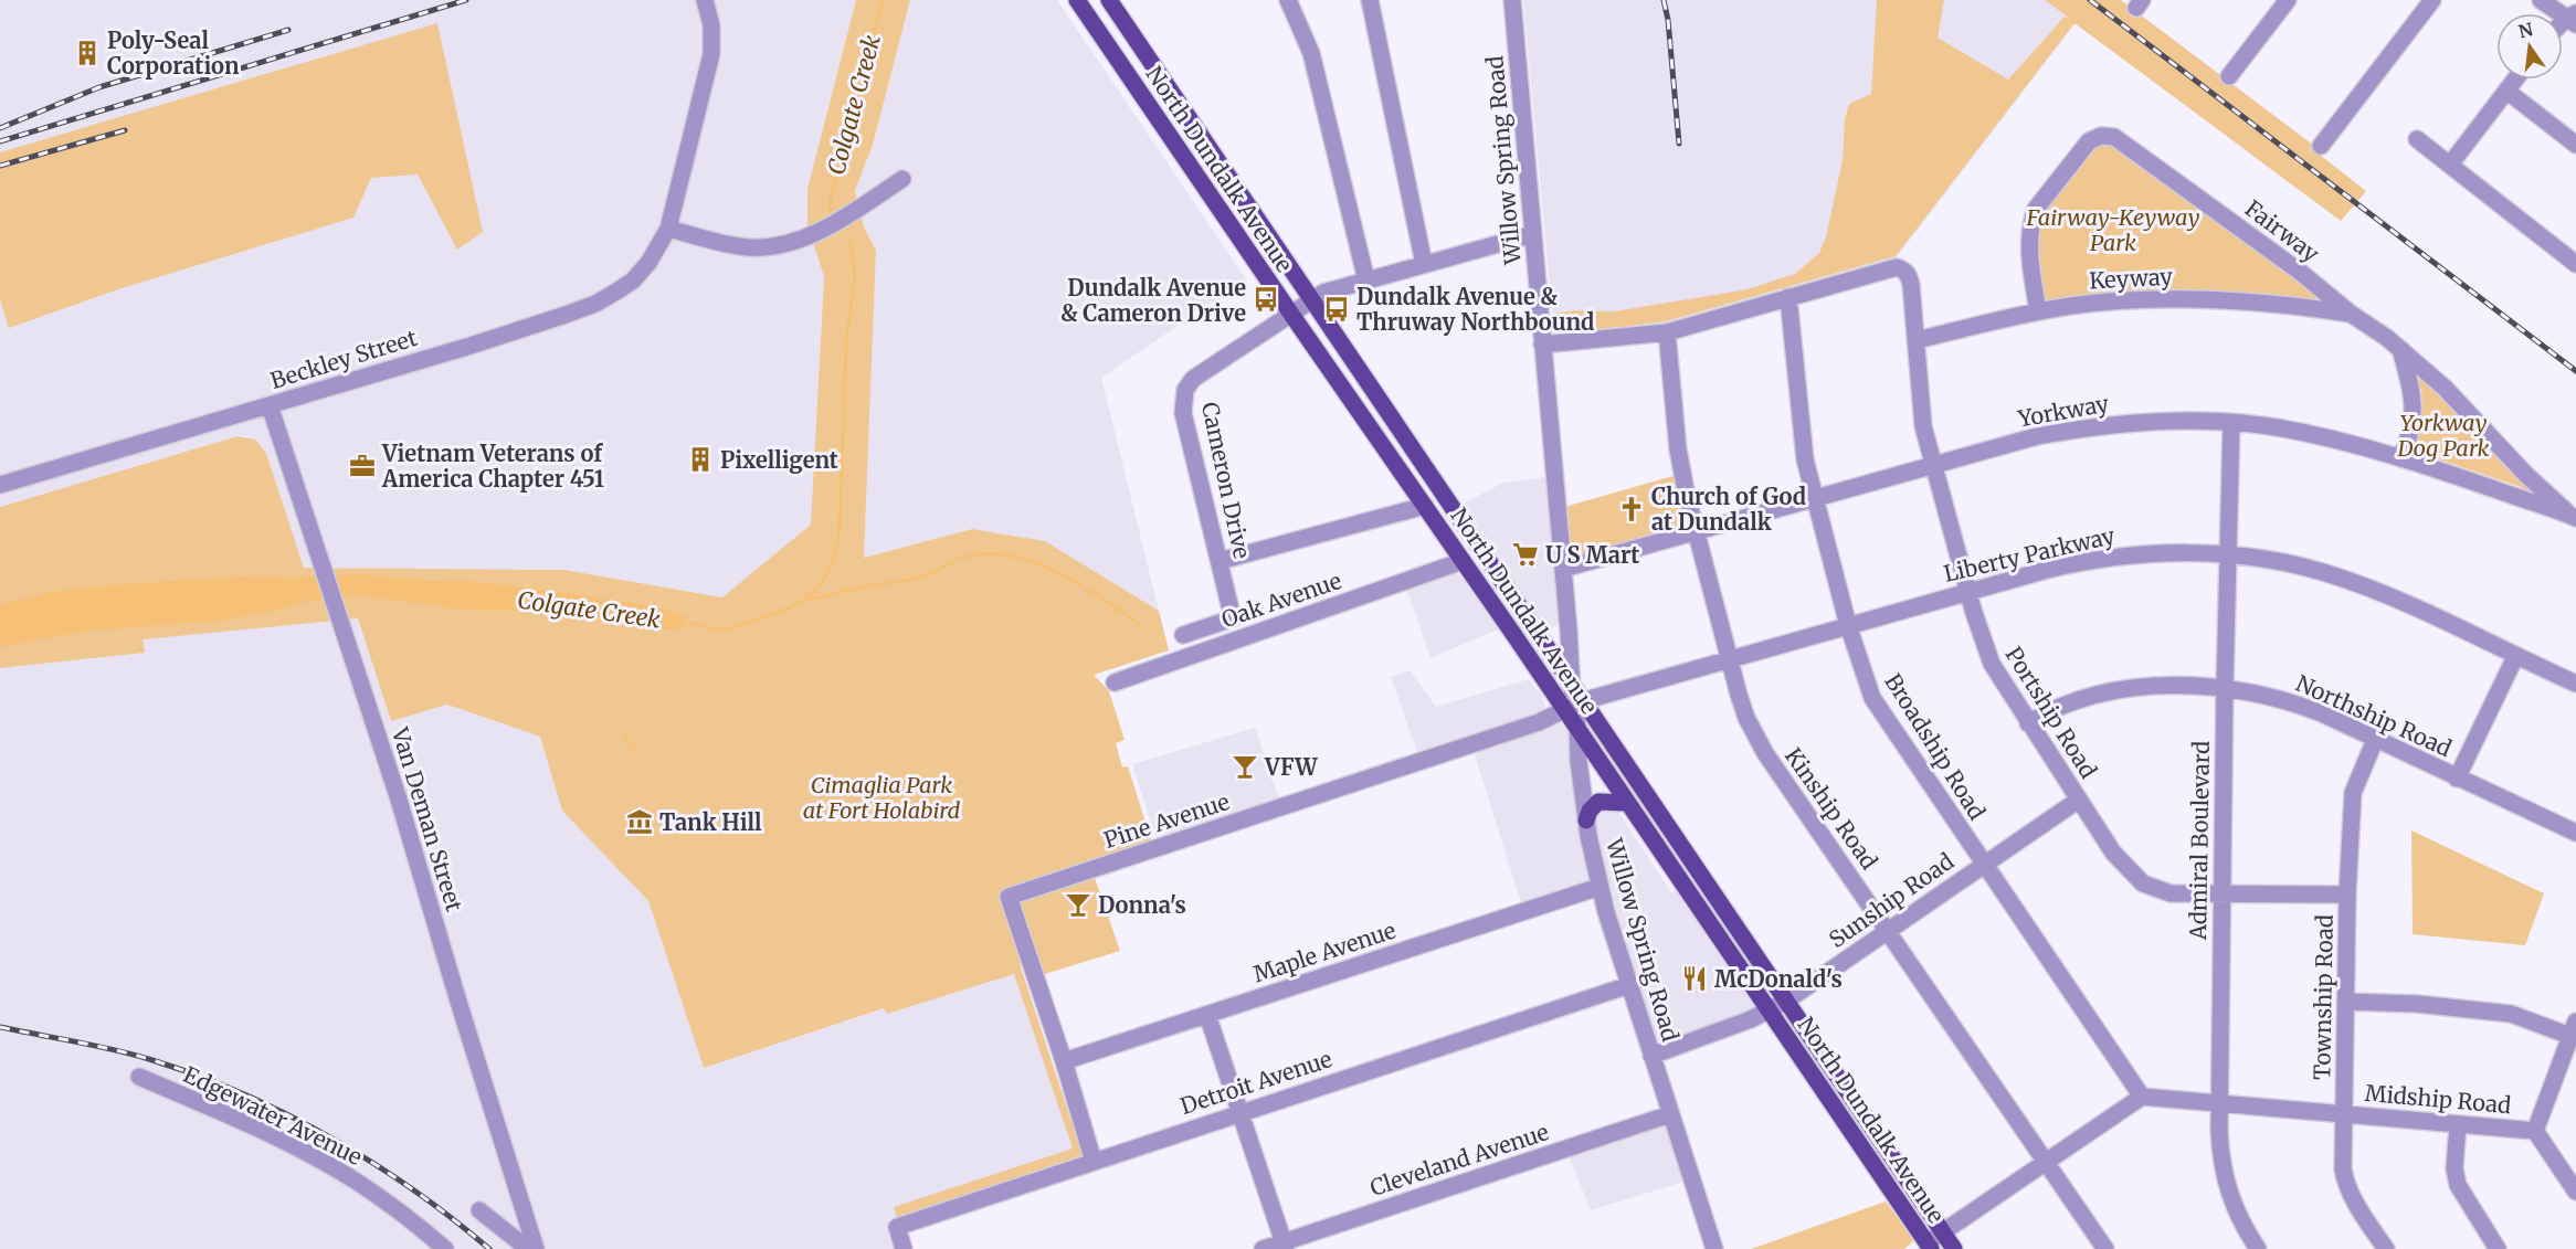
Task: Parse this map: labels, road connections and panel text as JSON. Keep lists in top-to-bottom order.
{
  "streets": {
    "main road": ["North Dundalk Avenue"],
    "street": [
      "Willow Spring Road",
      "Fairway",
      "Keyway",
      "Beckley Street",
      "Yorkway",
      "Cameron Drive",
      "Liberty Parkway",
      "Oak Avenue",
      "Portship Road",
      "Northship Road",
      "Broadship Road",
      "Kinship Road",
      "Van Deman Street",
      "Pine Avenue",
      "Admiral Boulevard",
      "Sunship Road",
      "Maple Avenue",
      "Township Road",
      "Detroit Avenue",
      "Midship Road",
      "Edgewater Avenue",
      "Cleveland Avenue"
    ]
  },
  "crossings": [
    ["Willow Spring Road", "North Dundalk Avenue"],
    ["Willow Spring Road", "Yorkway"],
    ["Willow Spring Road", "Cameron Drive"],
    ["Willow Spring Road", "Sunship Road"],
    ["Willow Spring Road", "Maple Avenue"],
    ["Willow Spring Road", "Detroit Avenue"],
    ["Willow Spring Road", "Cleveland Avenue"],
    ["North Dundalk Avenue", "Cameron Drive"],
    ["North Dundalk Avenue", "Liberty Parkway"],
    ["North Dundalk Avenue", "Oak Avenue"],
    ["North Dundalk Avenue", "Pine Avenue"],
    ["North Dundalk Avenue", "Sunship Road"],
    ["Fairway", "Keyway"],
    ["Fairway", "Yorkway"],
    ["Keyway", "Portship Road"],
    ["Beckley Street", "Van Deman Street"],
    ["Yorkway", "Portship Road"],
    ["Yorkway", "Broadship Road"],
    ["Yorkway", "Kinship Road"],
    ["Yorkway", "Admiral Boulevard"],
    ["Liberty Parkway", "Portship Road"],
    ["Liberty Parkway", "Broadship Road"],
    ["Liberty Parkway", "Kinship Road"],
    ["Liberty Parkway", "Pine Avenue"],
    ["Liberty Parkway", "Admiral Boulevard"],
    ["Portship Road", "Northship Road"],
    ["Portship Road", "Broadship Road"],
    ["Portship Road", "Admiral Boulevard"],
    ["Portship Road", "Sunship Road"],
    ["Portship Road", "Township Road"],
    ["Northship Road", "Admiral Boulevard"],
    ["Northship Road", "Township Road"],
    ["Broadship Road", "Sunship Road"],
    ["Broadship Road", "Midship Road"],
    ["Kinship Road", "Sunship Road"],
    ["Pine Avenue", "Maple Avenue"],
    ["Admiral Boulevard", "Midship Road"],
    ["Township Road", "Midship Road"]
  ],
  "water": ["Colgate Creek"],
  "parks": ["Fairway-Keyway Park", "Yorkway Dog Park", "Cimaglia Park at Fort Holabird"],
  "places": {
    "building": ["Poly-Seal Corporation", "Pixelligent"],
    "bus stop": ["Dundalk Avenue & Cameron Drive", "Dundalk Avenue & Thruway Northbound"],
    "office": ["Vietnam Veterans of America Chapter 451"],
    "church": ["Church of God at Dundalk"],
    "supermarket": ["U S Mart"],
    "bar": ["VFW", "Donna's"],
    "museum": ["Tank Hill"],
    "restaurant": ["McDonald's"]
  },
  "north": "top"
}
